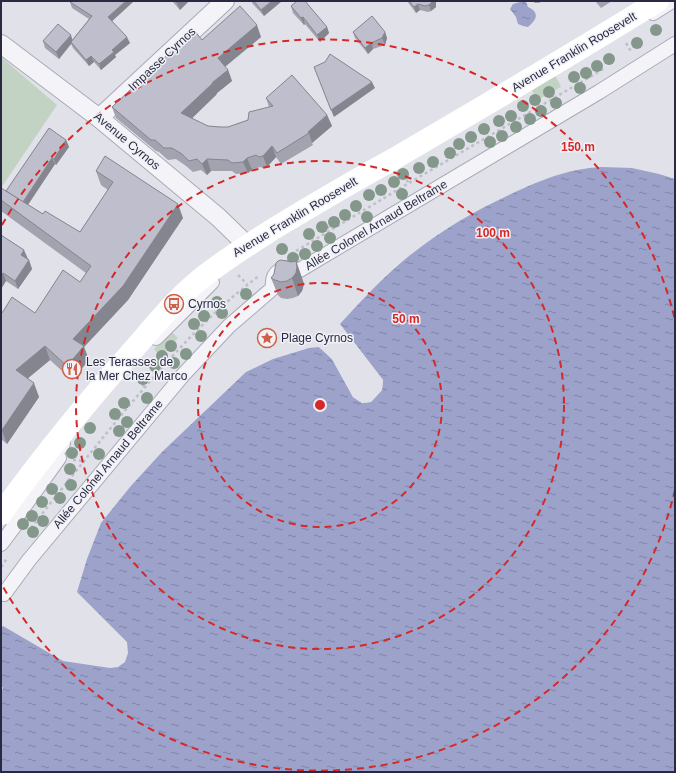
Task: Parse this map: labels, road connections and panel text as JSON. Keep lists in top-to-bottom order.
{
  "streets": {
    "main road": ["Avenue Franklin Roosevelt"],
    "street": ["Impasse Cyrnos", "Avenue Cyrnos", "Allée Colonel Arnaud Beltrame"]
  },
  "crossings": [
    ["Avenue Franklin Roosevelt", "Avenue Cyrnos"],
    ["Impasse Cyrnos", "Avenue Cyrnos"]
  ],
  "places": {
    "bus stop": ["Cyrnos"],
    "place": ["Plage Cyrnos"],
    "restaurant": ["Les Terasses de la Mer Chez Marco"]
  },
  "rings": ["150 m", "100 m", "50 m"]
}
